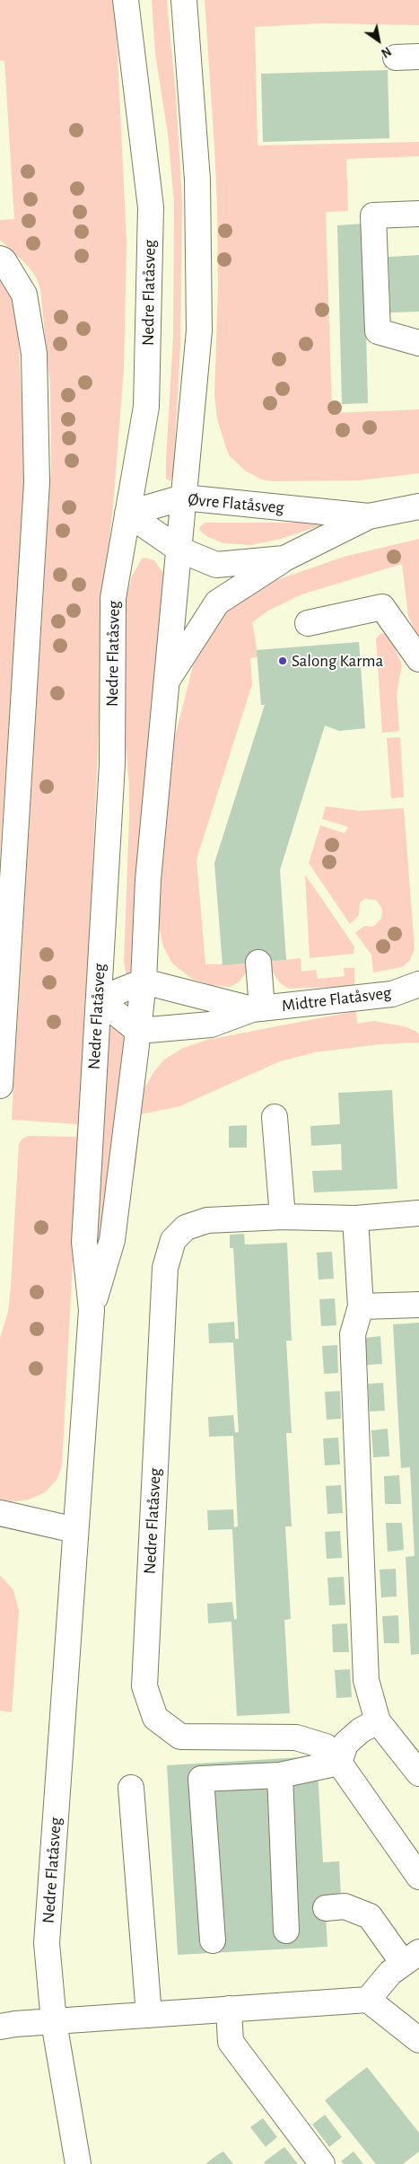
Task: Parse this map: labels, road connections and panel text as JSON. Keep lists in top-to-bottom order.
{
  "streets": {
    "street": ["Nedre Flatåsveg", "Øvre Flatåsveg", "Midtre Flatåsveg"]
  },
  "crossings": [
    ["Nedre Flatåsveg", "Øvre Flatåsveg"],
    ["Nedre Flatåsveg", "Midtre Flatåsveg"]
  ],
  "places": ["Salong Karma"],
  "north": "bottom right"
}
